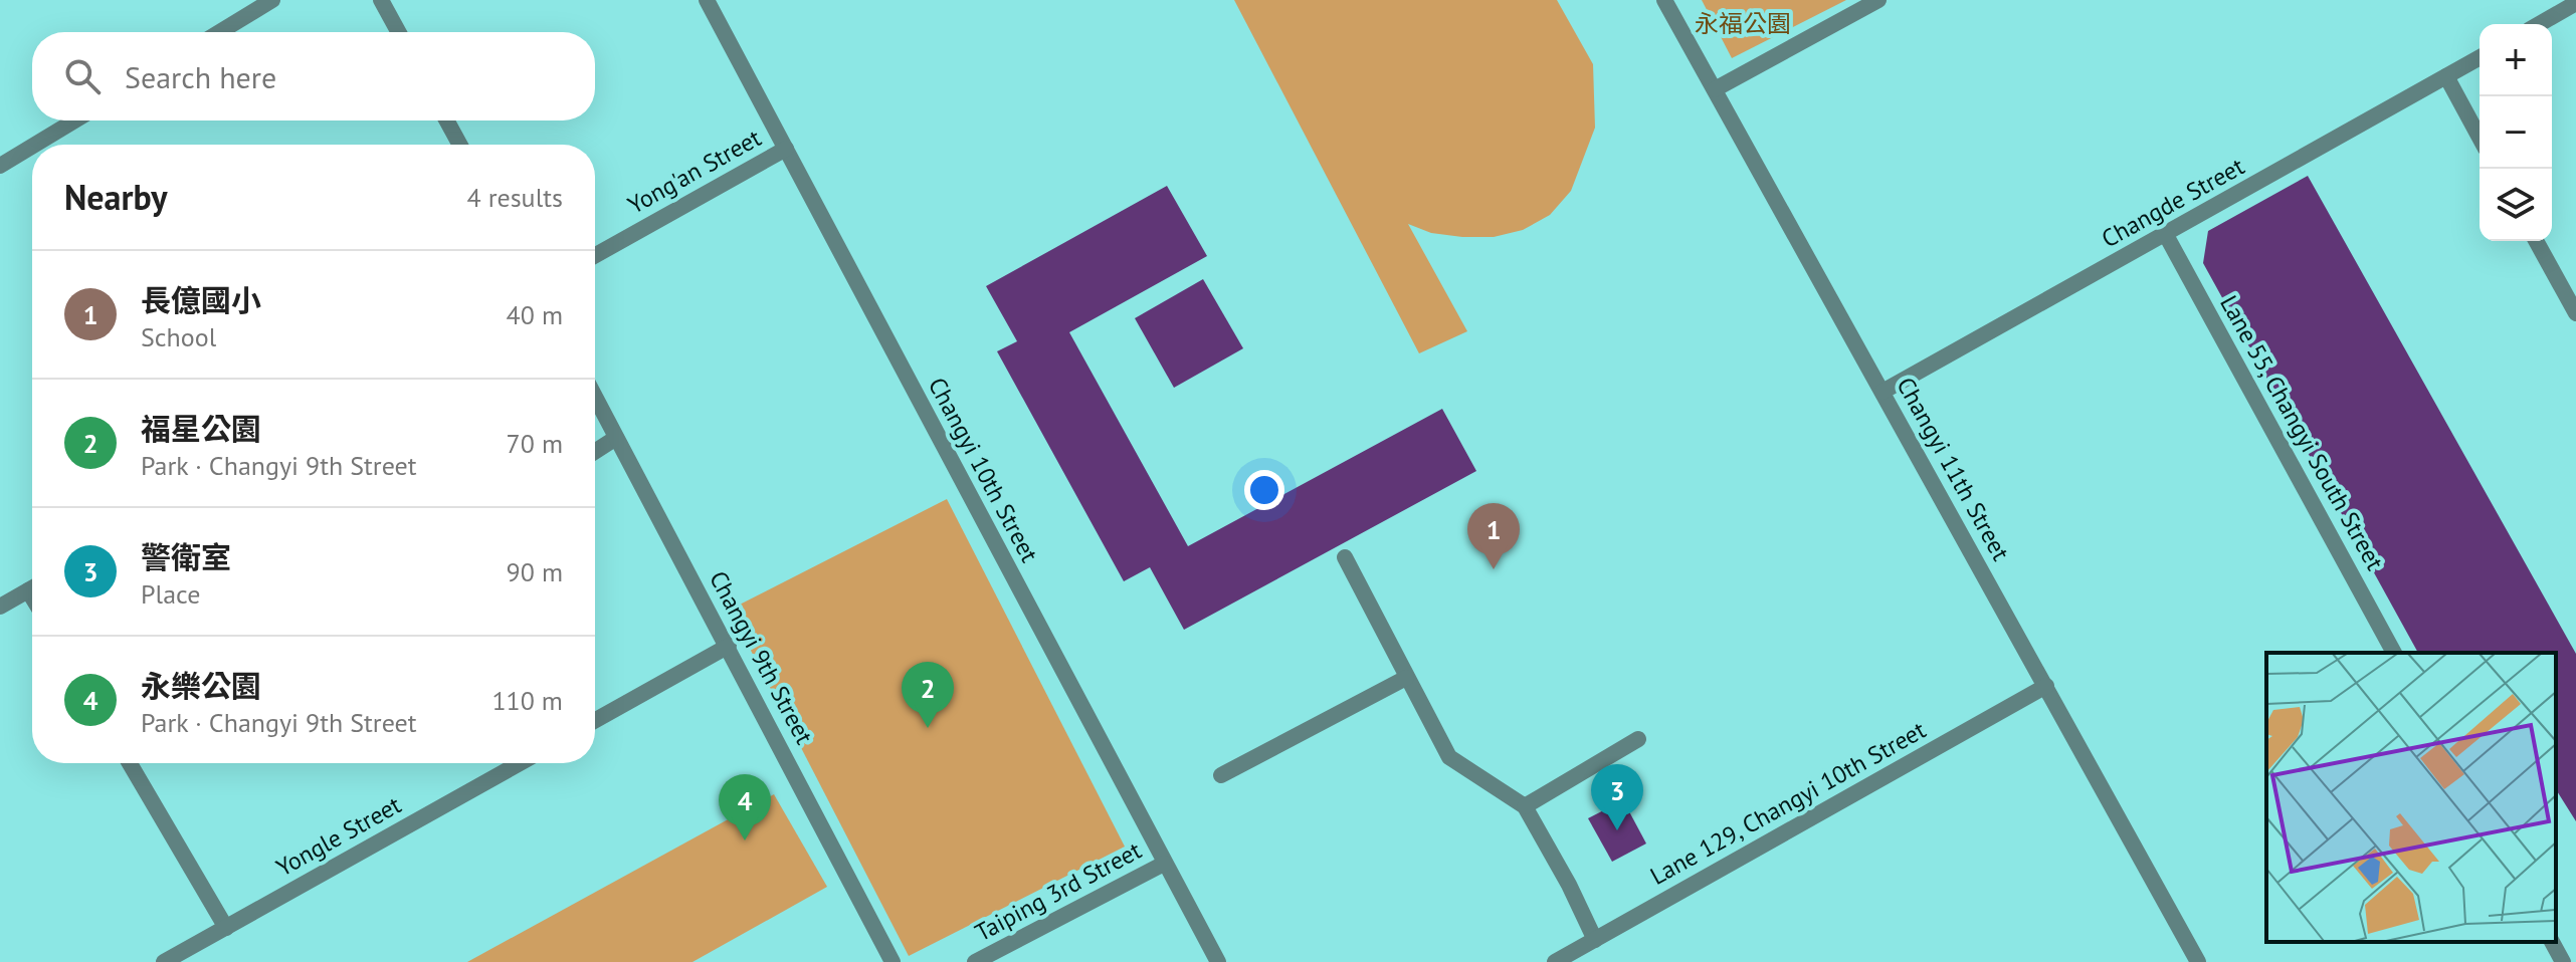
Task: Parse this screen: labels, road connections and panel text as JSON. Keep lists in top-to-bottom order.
{
  "streets": {
    "street": [
      "Yong'an Street",
      "Changde Street",
      "Lane 55, Changyi South Street",
      "Changyi 11th Street",
      "Changyi 10th Street",
      "Changyi 9th Street",
      "Lane 129, Changyi 10th Street",
      "Yongle Street",
      "Taiping 3rd Street"
    ]
  },
  "crossings": [
    ["Yong'an Street", "Changyi 10th Street"],
    ["Changde Street", "Lane 55, Changyi South Street"],
    ["Changde Street", "Changyi 11th Street"],
    ["Changyi 11th Street", "Lane 129, Changyi 10th Street"],
    ["Changyi 10th Street", "Taiping 3rd Street"]
  ],
  "parks": ["永福公園"],
  "page": {
    "map_buttons": ["+", "−"],
    "search": "Search here",
    "heading": ["Nearby", "4 results"],
    "list": [
      {
        "mark": "1",
        "name": "長億國小",
        "note": "School",
        "value": "40 m"
      },
      {
        "mark": "2",
        "name": "福星公園",
        "note": "Park · Changyi 9th Street",
        "value": "70 m"
      },
      {
        "mark": "3",
        "name": "警衛室",
        "note": "Place",
        "value": "90 m"
      },
      {
        "mark": "4",
        "name": "永樂公園",
        "note": "Park · Changyi 9th Street",
        "value": "110 m"
      }
    ],
    "pins": [
      "1",
      "2",
      "3",
      "4"
    ]
  }
}
